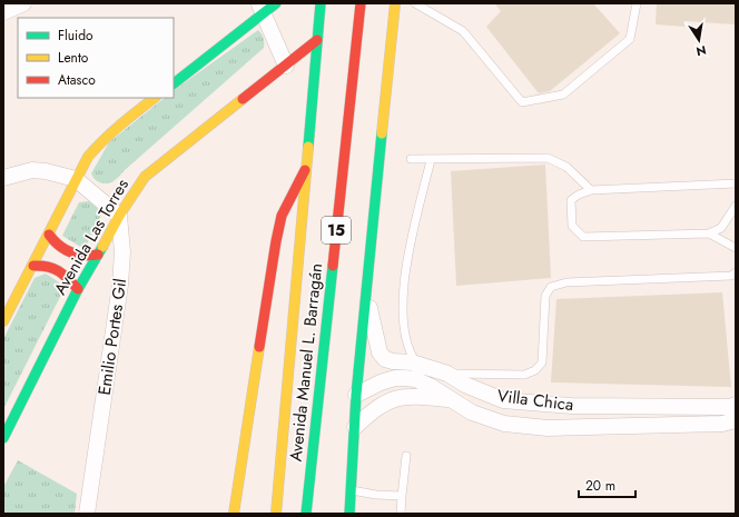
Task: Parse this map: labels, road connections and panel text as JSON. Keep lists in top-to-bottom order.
{
  "streets": {
    "main road": ["15", "Avenida Las Torres", "Avenida Manuel L. Barragán"],
    "street": ["Emilio Portes Gil", "Villa Chica"]
  },
  "crossings": [
    ["Avenida Las Torres", "Emilio Portes Gil"],
    ["Avenida Las Torres", "Avenida Manuel L. Barragán"]
  ],
  "legend": ["Fluido", "Lento", "Atasco"],
  "scale_bar": "20 m",
  "north": "bottom"
}
